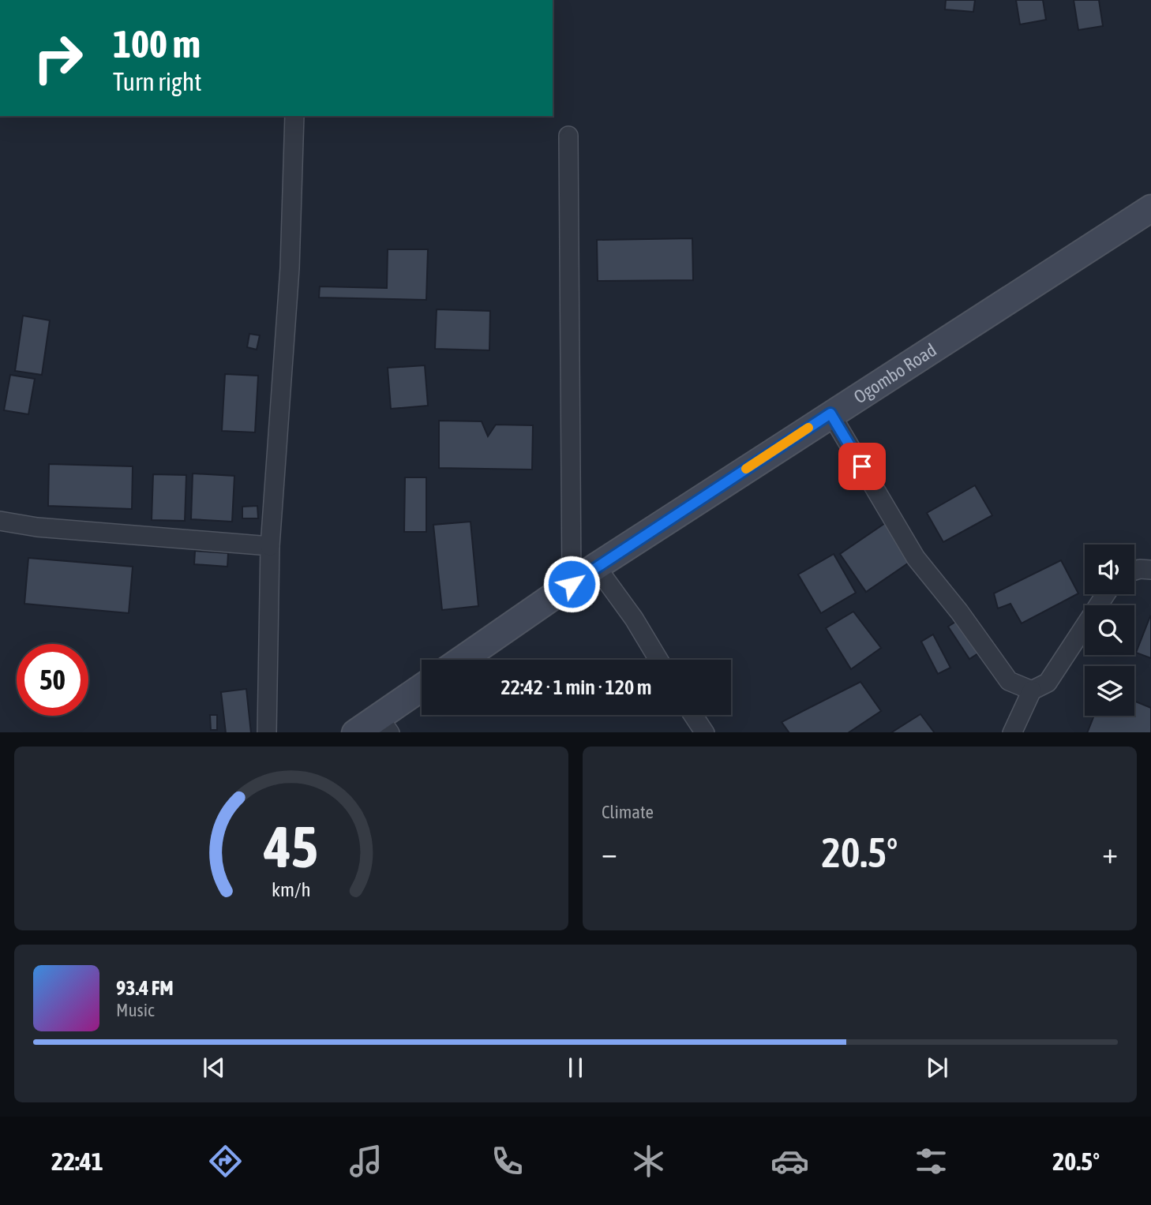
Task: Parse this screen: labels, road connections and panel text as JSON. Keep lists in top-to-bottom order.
{
  "streets": {
    "main road": ["Ogombo Road"]
  },
  "page": {
    "turn": ["100 m", "Turn right"],
    "limit": "50",
    "trip": "22:42 · 1 min · 120 m",
    "tile": "Climate",
    "heat": ["−", "20.5°", "+"],
    "song": ["93.4 FM", "Music"],
    "tabs": ["22:41", "20.5°"],
    "gauge": ["45", "km/h"]
  }
}
